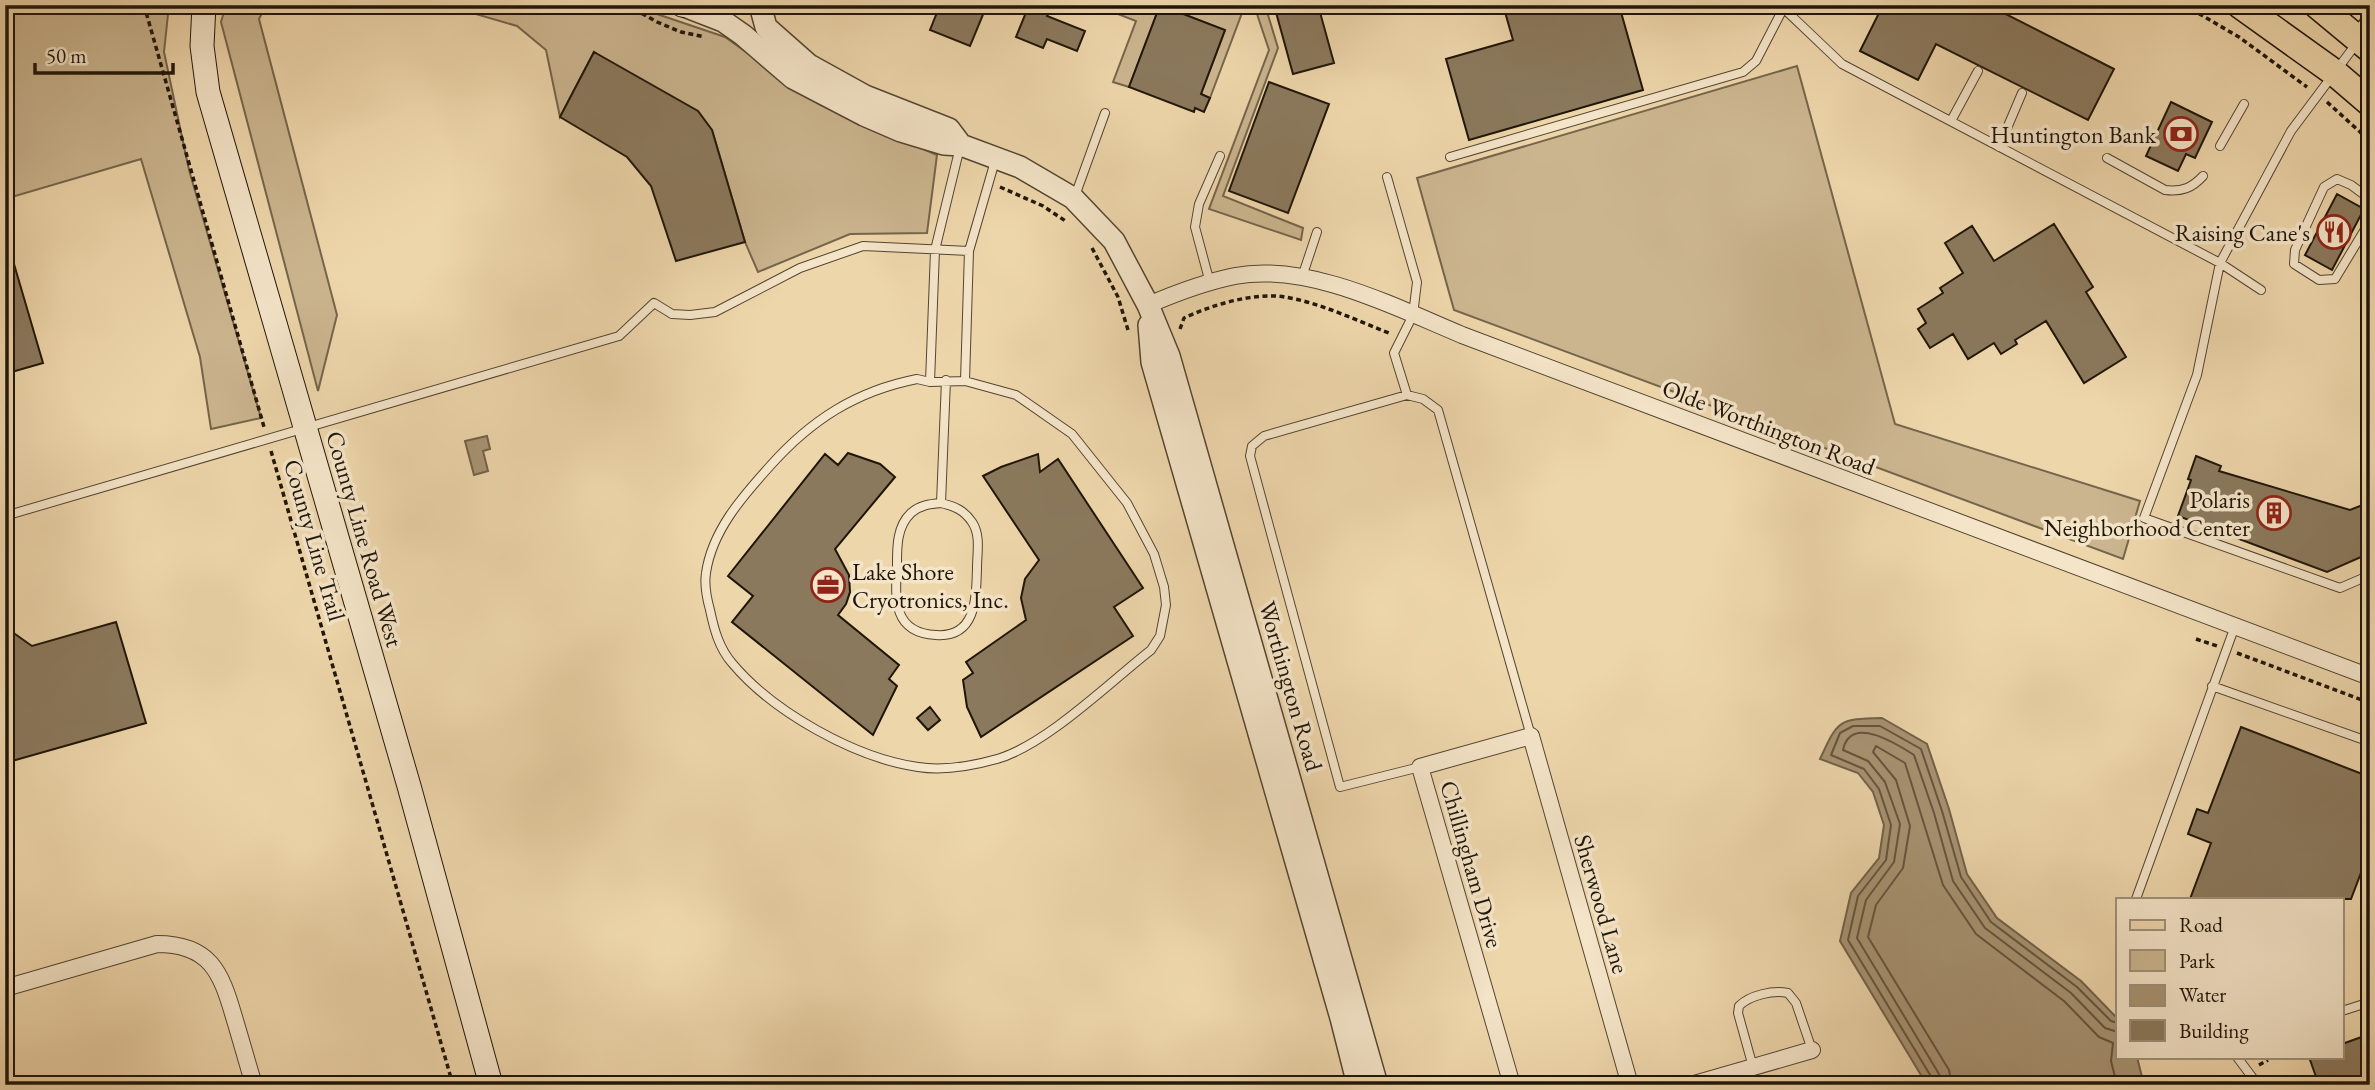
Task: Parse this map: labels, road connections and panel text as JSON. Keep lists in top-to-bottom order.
{
  "streets": {
    "main road": ["County Line Road West"],
    "street": [
      "Olde Worthington Road",
      "Worthington Road",
      "Chillingham Drive",
      "Sherwood Lane"
    ],
    "path": ["County Line Trail"]
  },
  "crossings": [
    ["Olde Worthington Road", "Worthington Road"],
    ["Chillingham Drive", "Sherwood Lane"]
  ],
  "places": {
    "bank": ["Huntington Bank"],
    "restaurant": ["Raising Cane's"],
    "building": ["Polaris Neighborhood Center"],
    "office": ["Lake Shore Cryotronics, Inc."]
  },
  "legend": [
    "Road",
    "Park",
    "Water",
    "Building"
  ],
  "scale_bar": "50 m"
}
